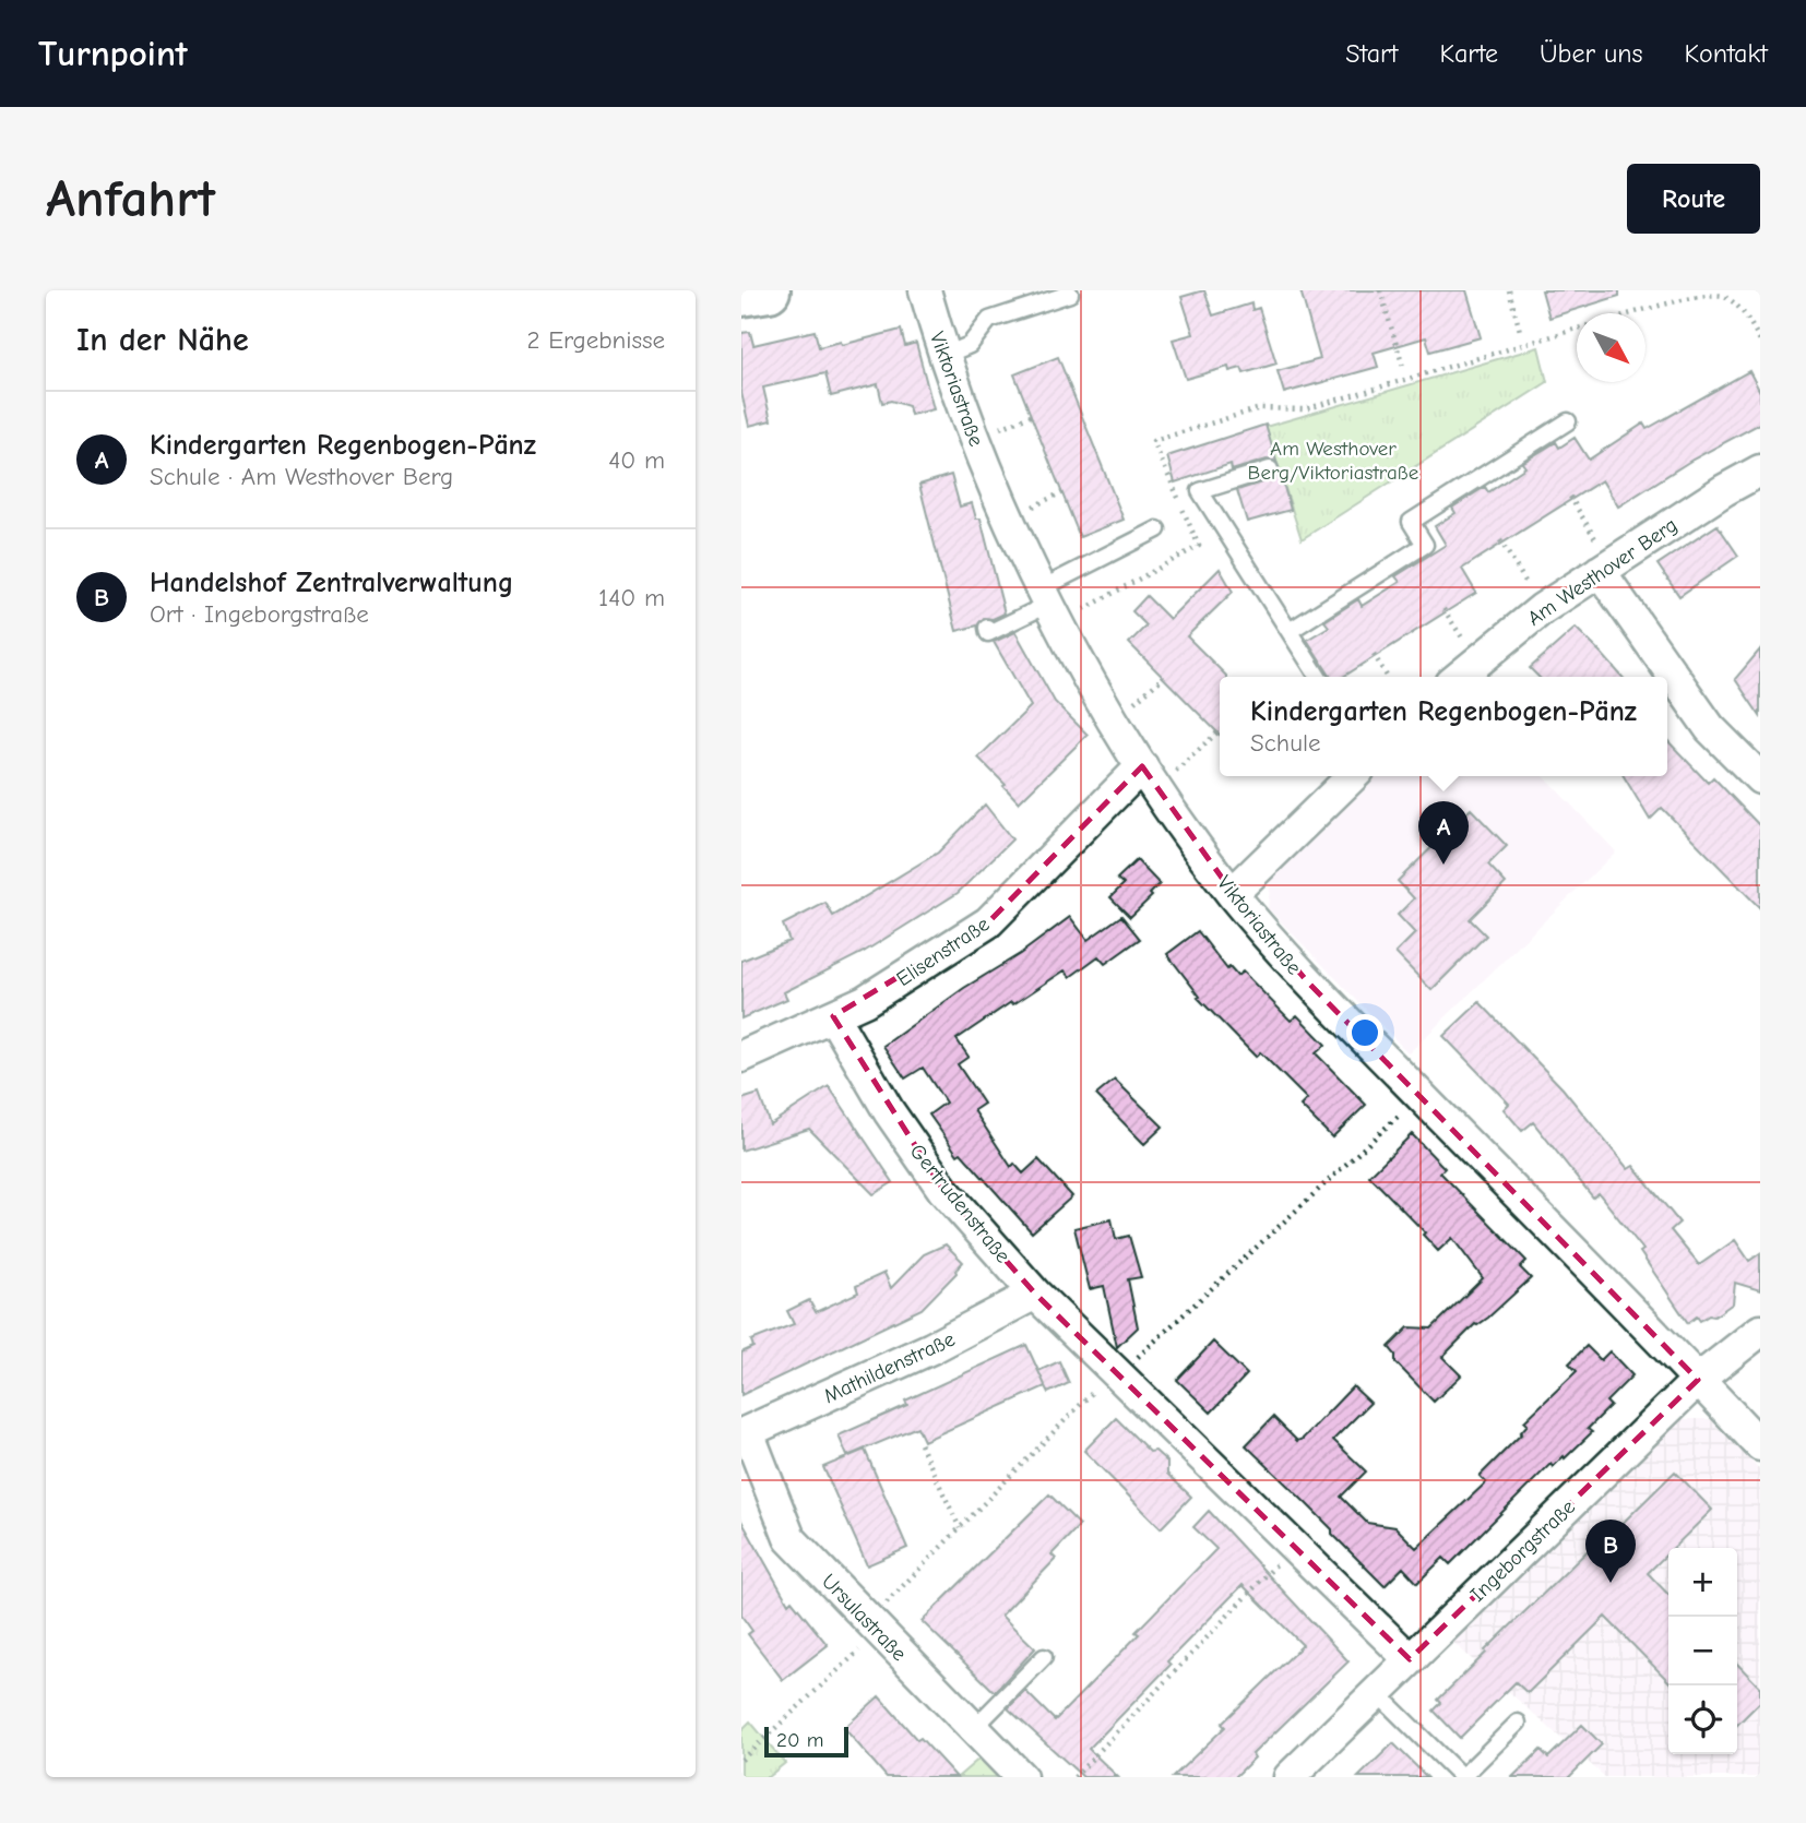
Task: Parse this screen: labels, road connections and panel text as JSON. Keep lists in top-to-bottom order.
{
  "streets": {
    "street": [
      "Viktoriastraße",
      "Am Westhover Berg",
      "Elisenstraße",
      "Gertrudenstraße",
      "Mathildenstraße",
      "Ingeborgstraße",
      "Ursulastraße"
    ]
  },
  "crossings": [
    ["Viktoriastraße", "Elisenstraße"],
    ["Viktoriastraße", "Ingeborgstraße"],
    ["Elisenstraße", "Gertrudenstraße"],
    ["Gertrudenstraße", "Mathildenstraße"],
    ["Gertrudenstraße", "Ingeborgstraße"],
    ["Mathildenstraße", "Ursulastraße"]
  ],
  "parks": ["Am Westhover Berg/Viktoriastraße"],
  "scale_bar": "20 m",
  "north": "bottom right",
  "page": {
    "header": "Turnpoint",
    "nav": [
      "Start",
      "Karte",
      "Über uns",
      "Kontakt"
    ],
    "buttons": "Route",
    "title": "Anfahrt",
    "heading": ["In der Nähe", "2 Ergebnisse"],
    "list": [
      {
        "mark": "A",
        "name": "Kindergarten Regenbogen-Pänz",
        "note": "Schule · Am Westhover Berg",
        "value": "40 m"
      },
      {
        "mark": "B",
        "name": "Handelshof Zentralverwaltung",
        "note": "Ort · Ingeborgstraße",
        "value": "140 m"
      }
    ],
    "popup": ["Kindergarten Regenbogen-Pänz", "Schule"],
    "pins": ["A", "B"],
    "map_buttons": ["+", "−"],
    "scale": "20 m"
  }
}
